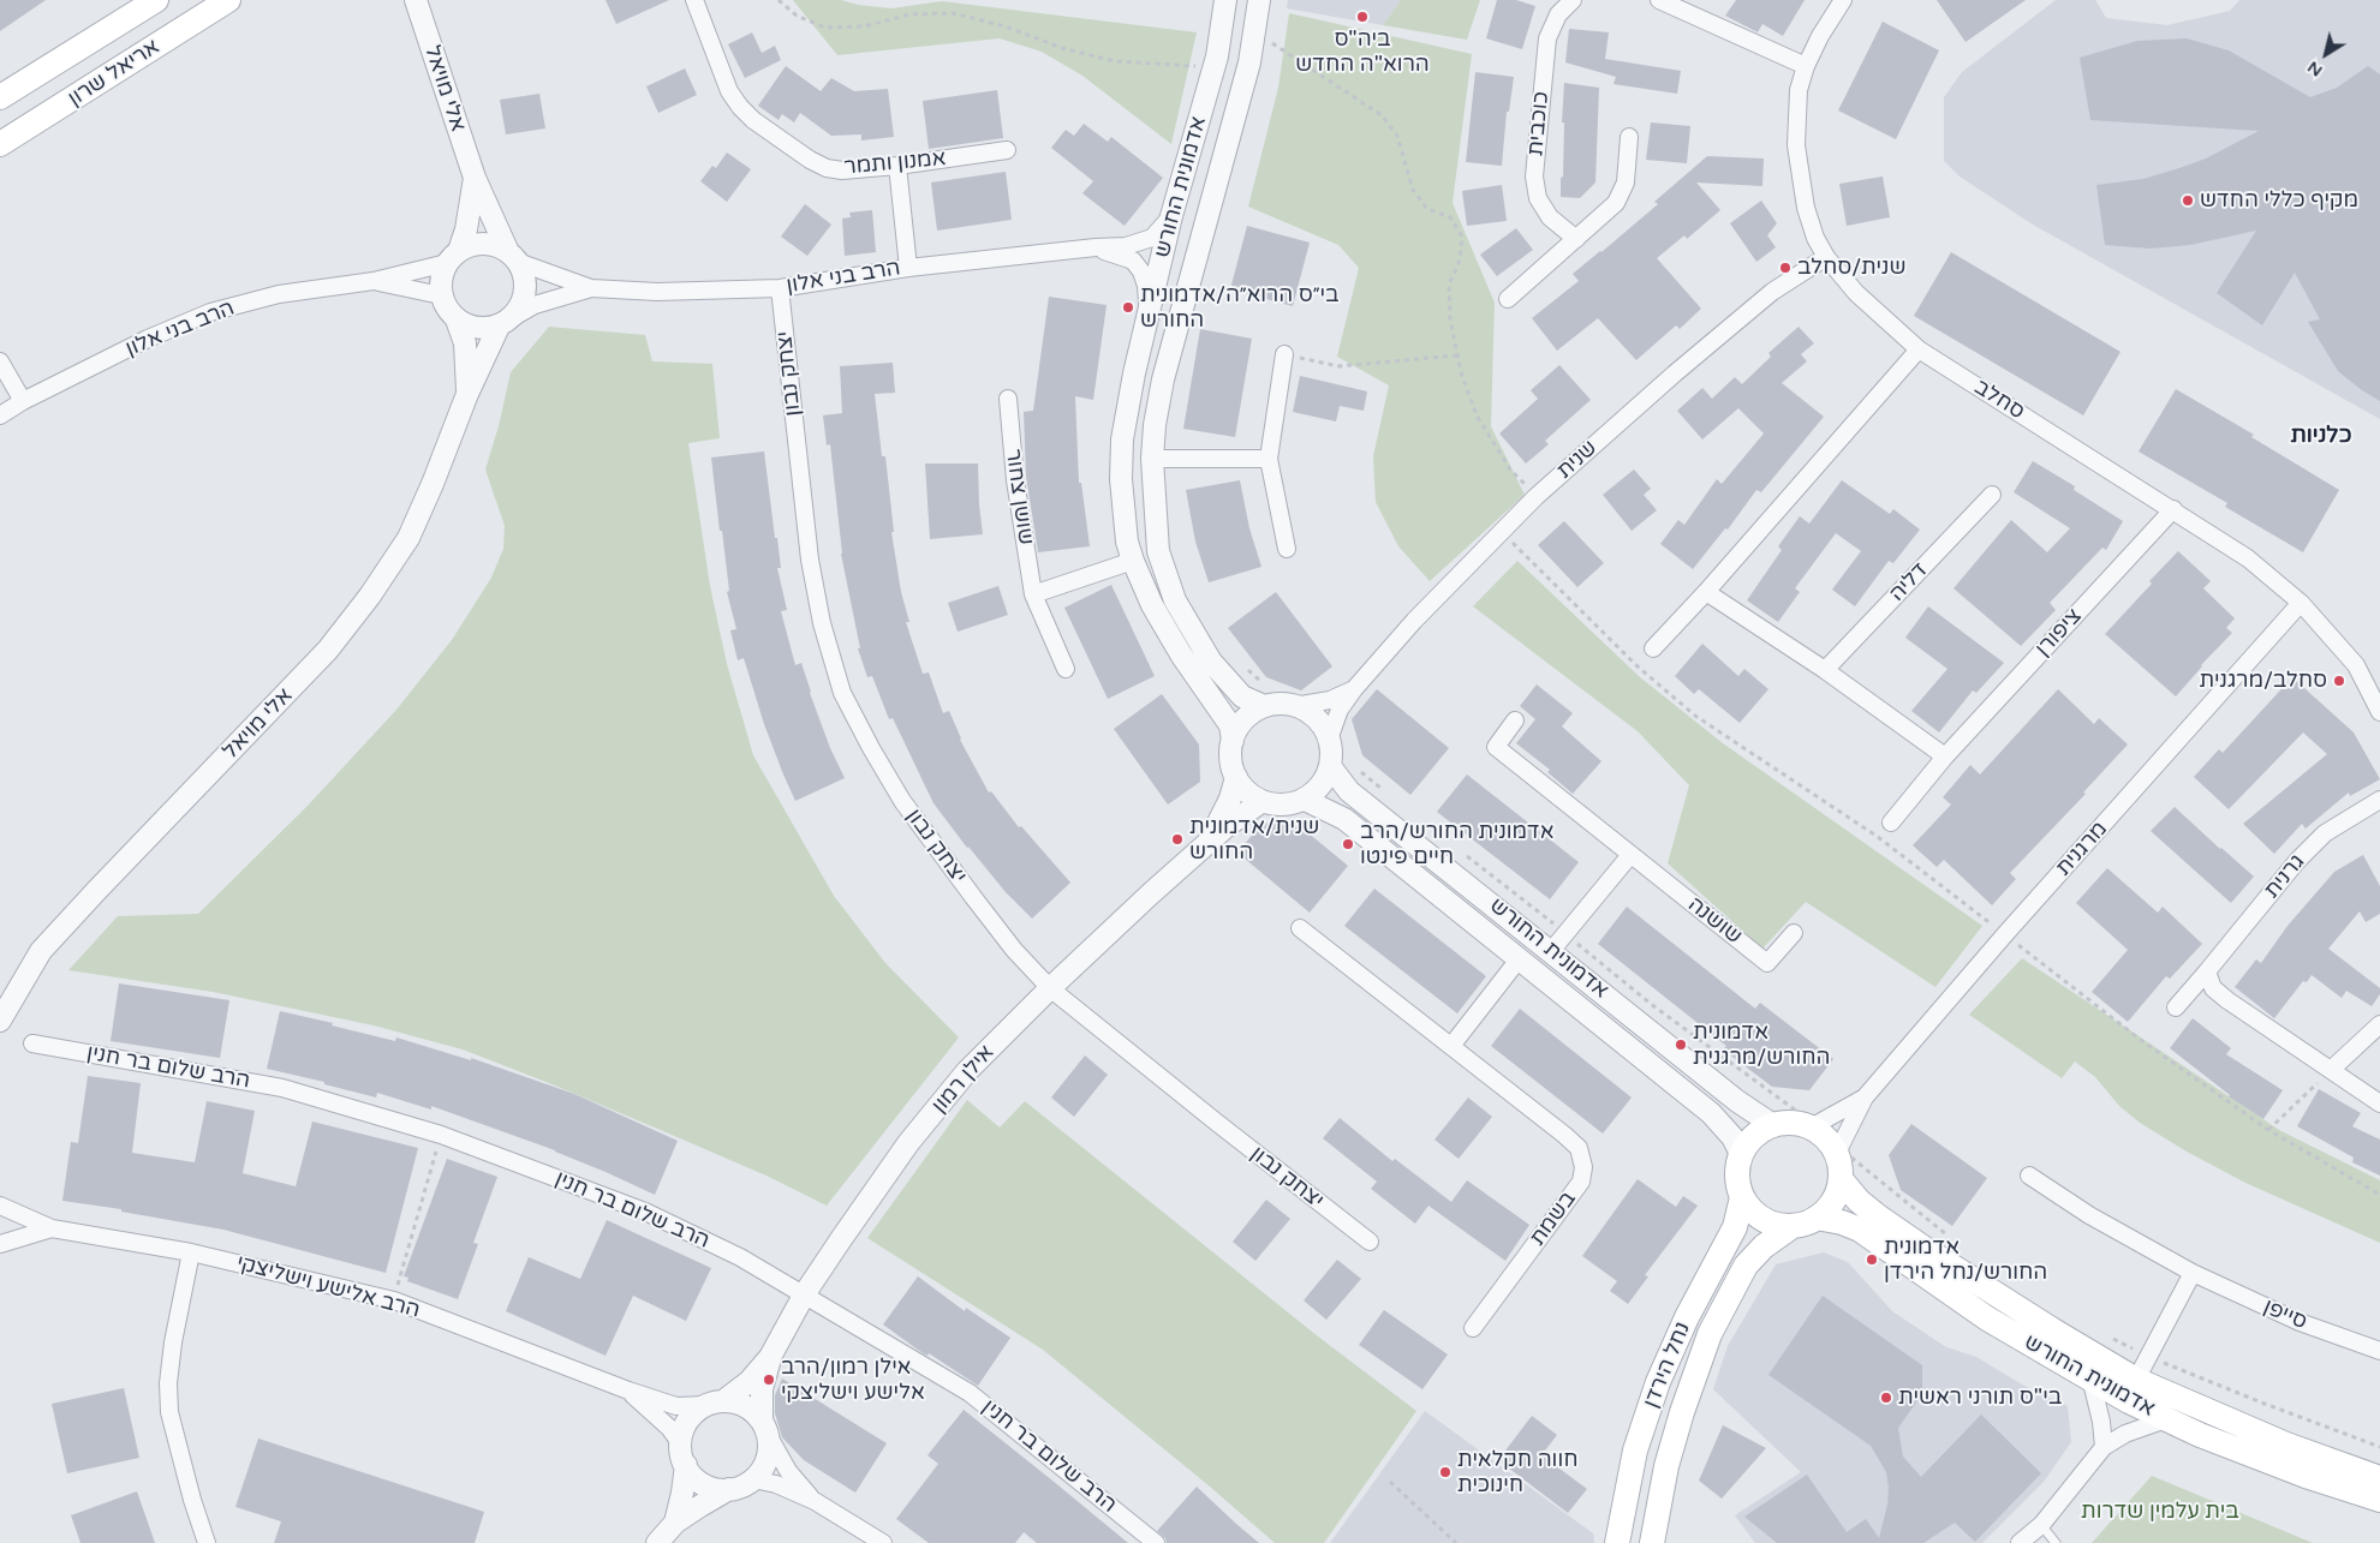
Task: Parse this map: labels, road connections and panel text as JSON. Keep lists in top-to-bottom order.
{
  "streets": {
    "main road": ["אריאל שרון", "אדמונית החורש", "נחל הירדן"],
    "street": [
      "אלי מויאל",
      "כוכבית",
      "אמנון ותמר",
      "הרב בני אלון",
      "יצחק נבון",
      "סחלב",
      "שנית",
      "שושן צחור",
      "דליה",
      "ציפורן",
      "מרגנית",
      "גרנית",
      "שושנה",
      "הרב שלום בר חנין",
      "אילן רמון",
      "בשמת",
      "הרב אלישע וישליצקי",
      "סייפן"
    ]
  },
  "crossings": [
    ["אלי מויאל", "הרב בני אלון"],
    ["אדמונית החורש", "הרב בני אלון"],
    ["אדמונית החורש", "שנית"],
    ["אדמונית החורש", "מרגנית"],
    ["אדמונית החורש", "אילן רמון"],
    ["אדמונית החורש", "נחל הירדן"],
    ["הרב בני אלון", "יצחק נבון"],
    ["יצחק נבון", "אילן רמון"],
    ["סחלב", "שנית"],
    ["סחלב", "ציפורן"],
    ["סחלב", "מרגנית"],
    ["שנית", "אילן רמון"],
    ["מרגנית", "נחל הירדן"],
    ["הרב שלום בר חנין", "אילן רמון"],
    ["אילן רמון", "הרב אלישע וישליצקי"]
  ],
  "districts": ["כלניות"],
  "parks": ["בית עלמין שדרות"],
  "places": [
    "ביה\"ס הרוא\"ה החדש",
    "מקיף כללי החדש",
    "שנית/סחלב",
    "בי״ס הרוא״ה/אדמונית החורש",
    "סחלב/מרגנית",
    "שנית/אדמונית החורש",
    "אדמונית החורש/הרב חיים פינטו",
    "אדמונית החורש/מרגנית",
    "אדמונית החורש/נחל הירדן",
    "אילן רמון/הרב אלישע וישליצקי",
    "בי\"ס תורני ראשית",
    "חווה חקלאית חינוכית"
  ],
  "north": "bottom left"
}
